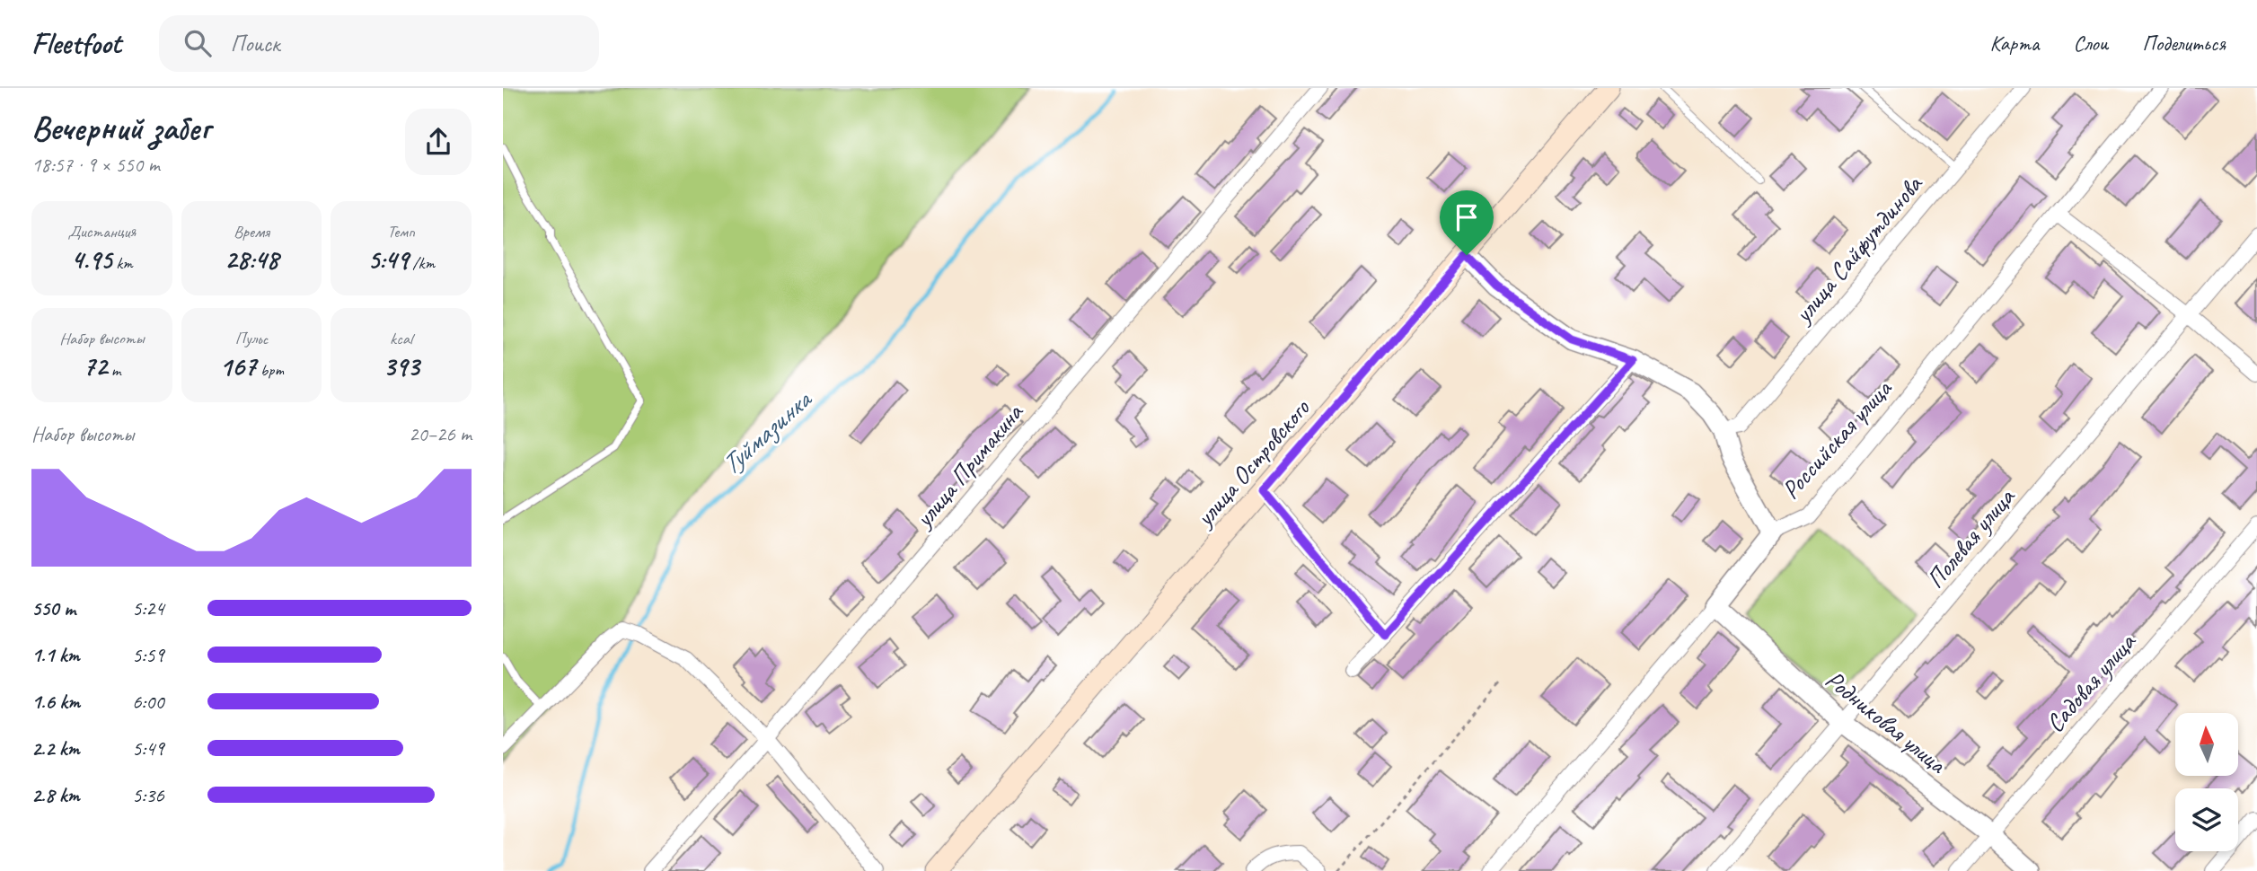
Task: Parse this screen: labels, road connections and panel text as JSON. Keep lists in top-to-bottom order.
{
  "streets": {
    "main road": ["улица Островского"],
    "street": [
      "улица Сайфутдинова",
      "Российская улица",
      "улица Примакина",
      "Полевая улица",
      "Садовая улица",
      "Родниковая улица"
    ]
  },
  "crossings": [
    ["Российская улица", "Родниковая улица"],
    ["Полевая улица", "Родниковая улица"],
    ["Садовая улица", "Родниковая улица"]
  ],
  "water": ["Туймазинка"],
  "north": "top",
  "page": {
    "header": "Fleetfoot",
    "search": "Поиск",
    "nav": ["Карта", "Слои", "Поделиться"],
    "heading": ["Вечерний забег", "18:57 · 9 × 550 m"],
    "stats": [
      ["Дистанция", "4.95 km"],
      ["Время", "28:48"],
      ["Темп", "5:49 /km"],
      ["Набор высоты", "72 m"],
      ["Пульс", "167 bpm"],
      ["kcal", "393"]
    ],
    "chart": ["Набор высоты", "20–26 m"],
    "list": [
      {
        "name": "550 m",
        "note": "5:24"
      },
      {
        "name": "1.1 km",
        "note": "5:59"
      },
      {
        "name": "1.6 km",
        "note": "6:00"
      },
      {
        "name": "2.2 km",
        "note": "5:49"
      },
      {
        "name": "2.8 km",
        "note": "5:36"
      }
    ]
  }
}
